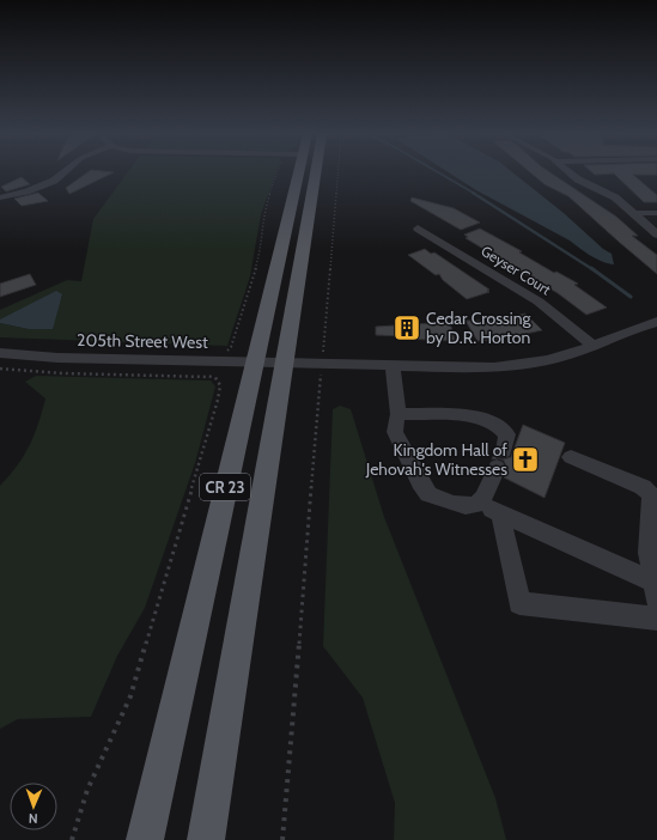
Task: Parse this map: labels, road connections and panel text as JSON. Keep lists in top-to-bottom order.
{
  "streets": {
    "main road": ["CR 23"],
    "street": ["Geyser Court", "205th Street West"]
  },
  "crossings": [
    ["205th Street West", "CR 23"]
  ],
  "places": {
    "building": ["Cedar Crossing by D.R. Horton"],
    "church": ["Kingdom Hall of Jehovah's Witnesses"]
  },
  "north": "bottom"
}
